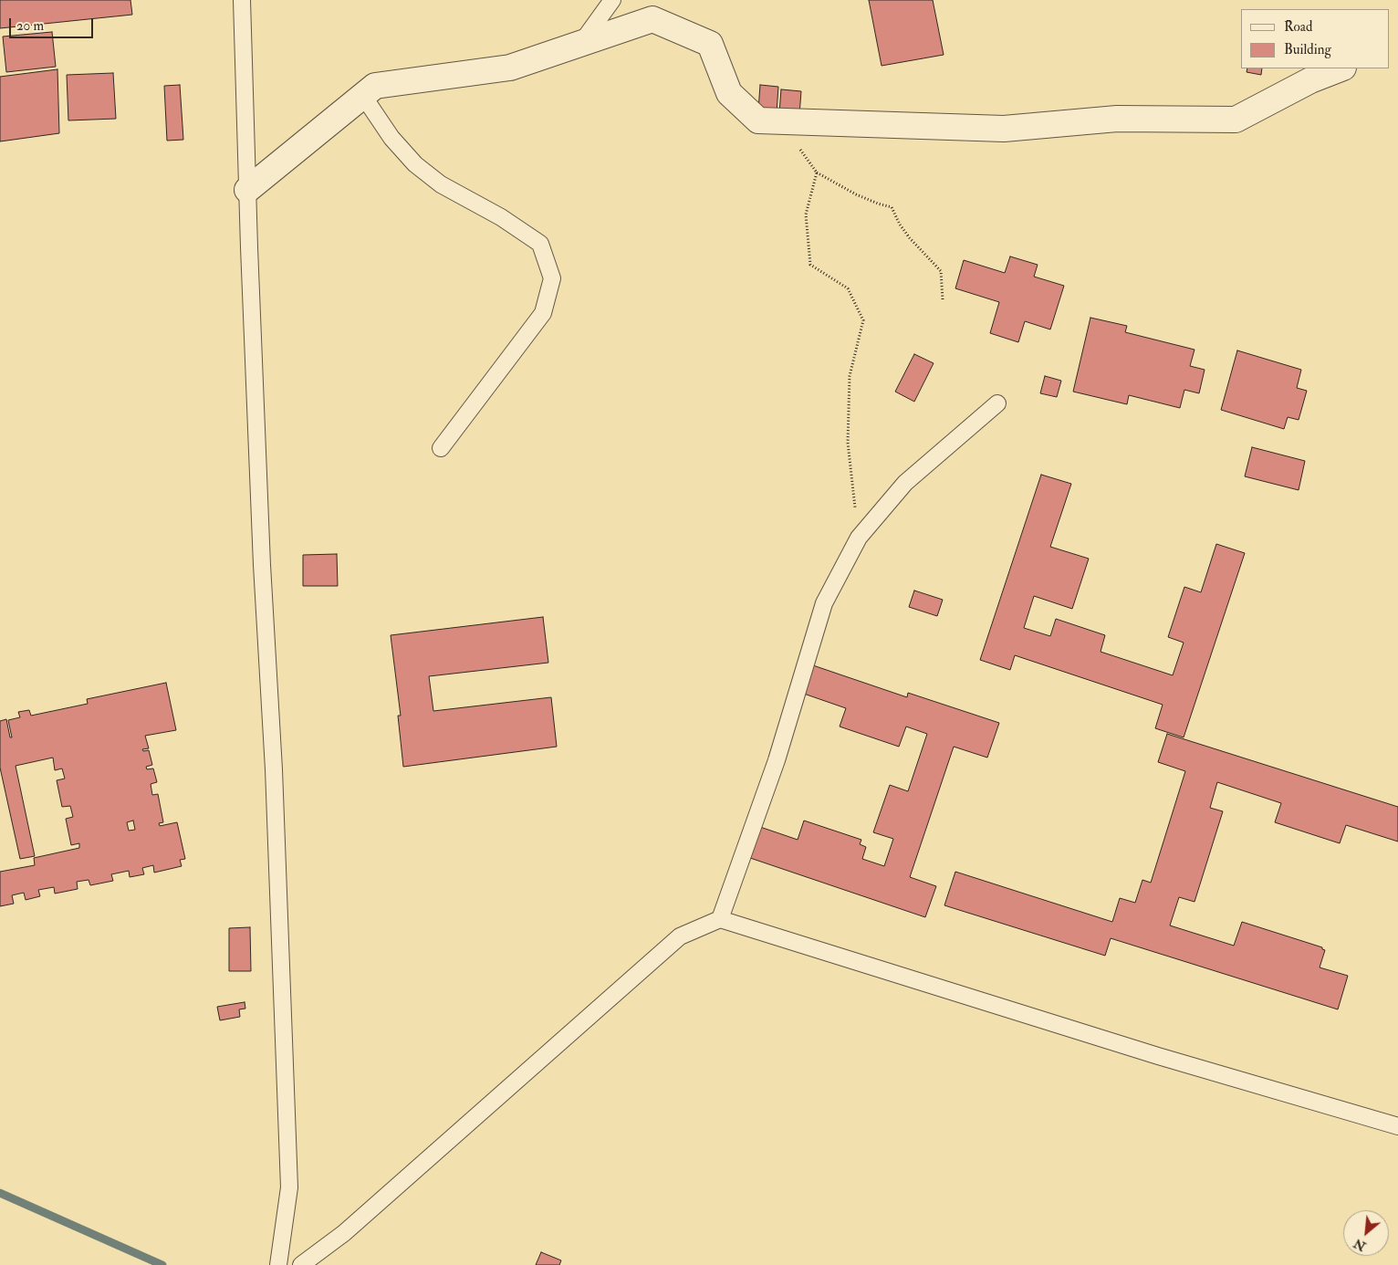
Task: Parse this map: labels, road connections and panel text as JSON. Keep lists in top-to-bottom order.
{
  "legend": ["Road", "Building"],
  "scale_bar": "20 m",
  "north": "bottom left"
}
